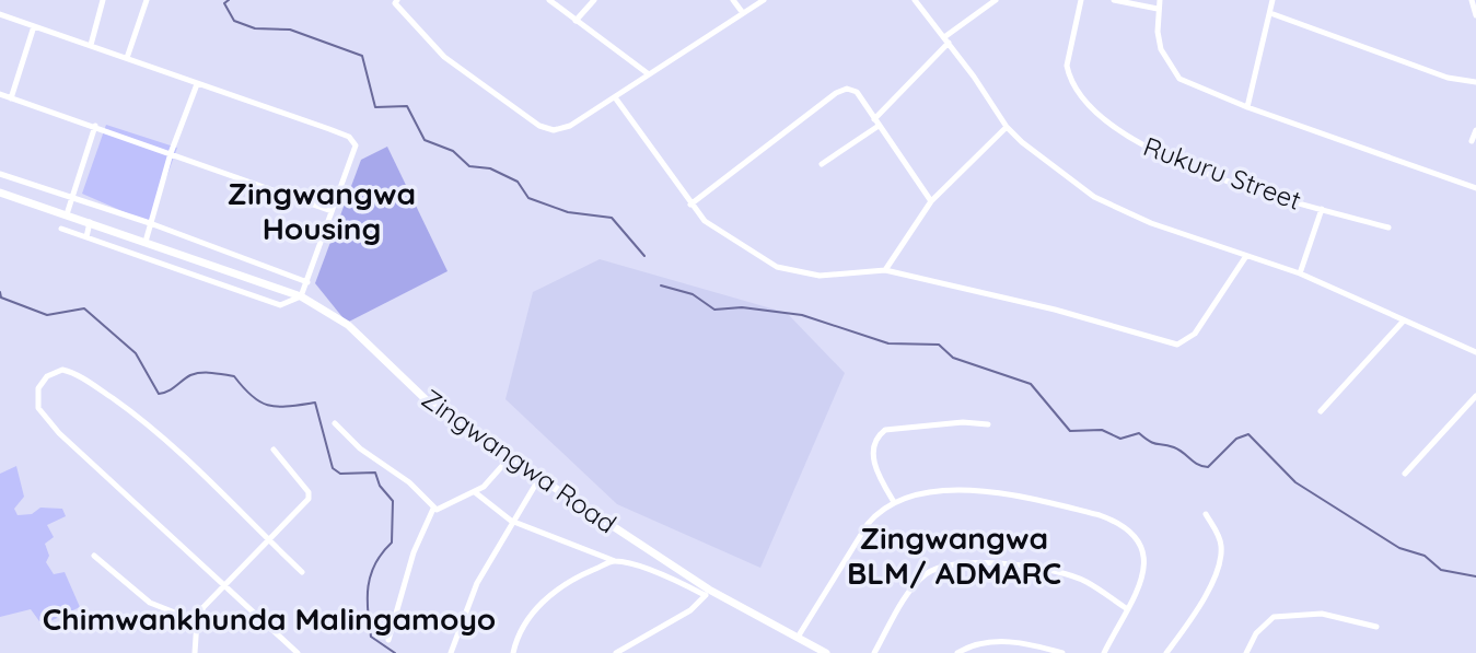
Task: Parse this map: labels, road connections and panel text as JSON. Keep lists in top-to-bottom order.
{
  "streets": {
    "street": ["Rukuru Street", "Zingwangwa Road"]
  },
  "districts": ["Zingwangwa Housing", "Zingwangwa BLM/ ADMARC", "Chimwankhunda Malingamoyo"]
}
